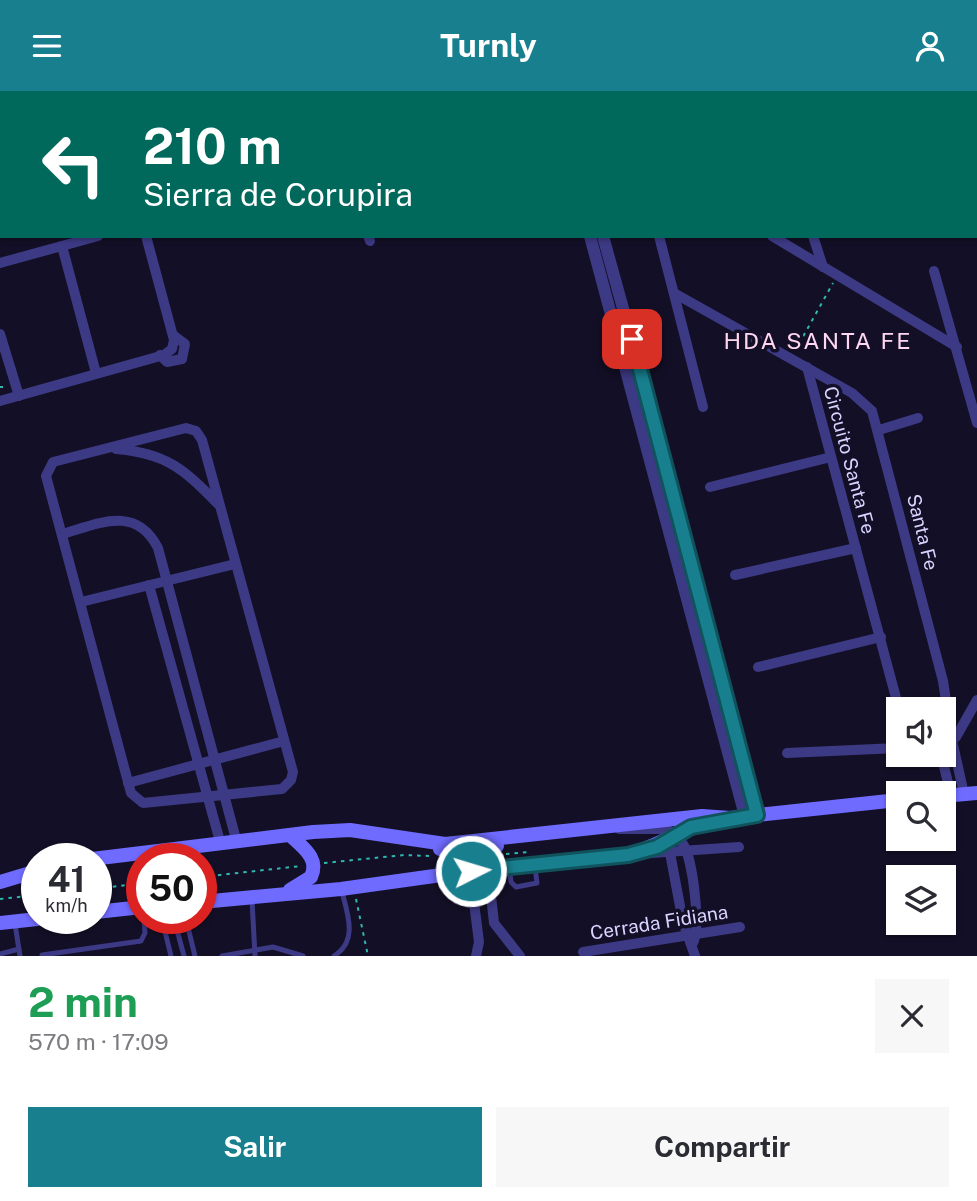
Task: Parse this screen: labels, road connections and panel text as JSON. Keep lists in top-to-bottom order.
{
  "streets": {
    "street": ["Circuito Santa Fe", "Santa Fe", "Cerrada Fidiana"]
  },
  "crossings": [
    ["Circuito Santa Fe", "Santa Fe"]
  ],
  "districts": ["HDA SANTA FE"],
  "page": {
    "header": "Turnly",
    "turn": ["210 m", "Sierra de Corupira"],
    "speed": "41 km/h",
    "limit": "50",
    "heading": ["2 min", "570 m · 17:09"],
    "buttons": ["Salir", "Compartir"]
  }
}
